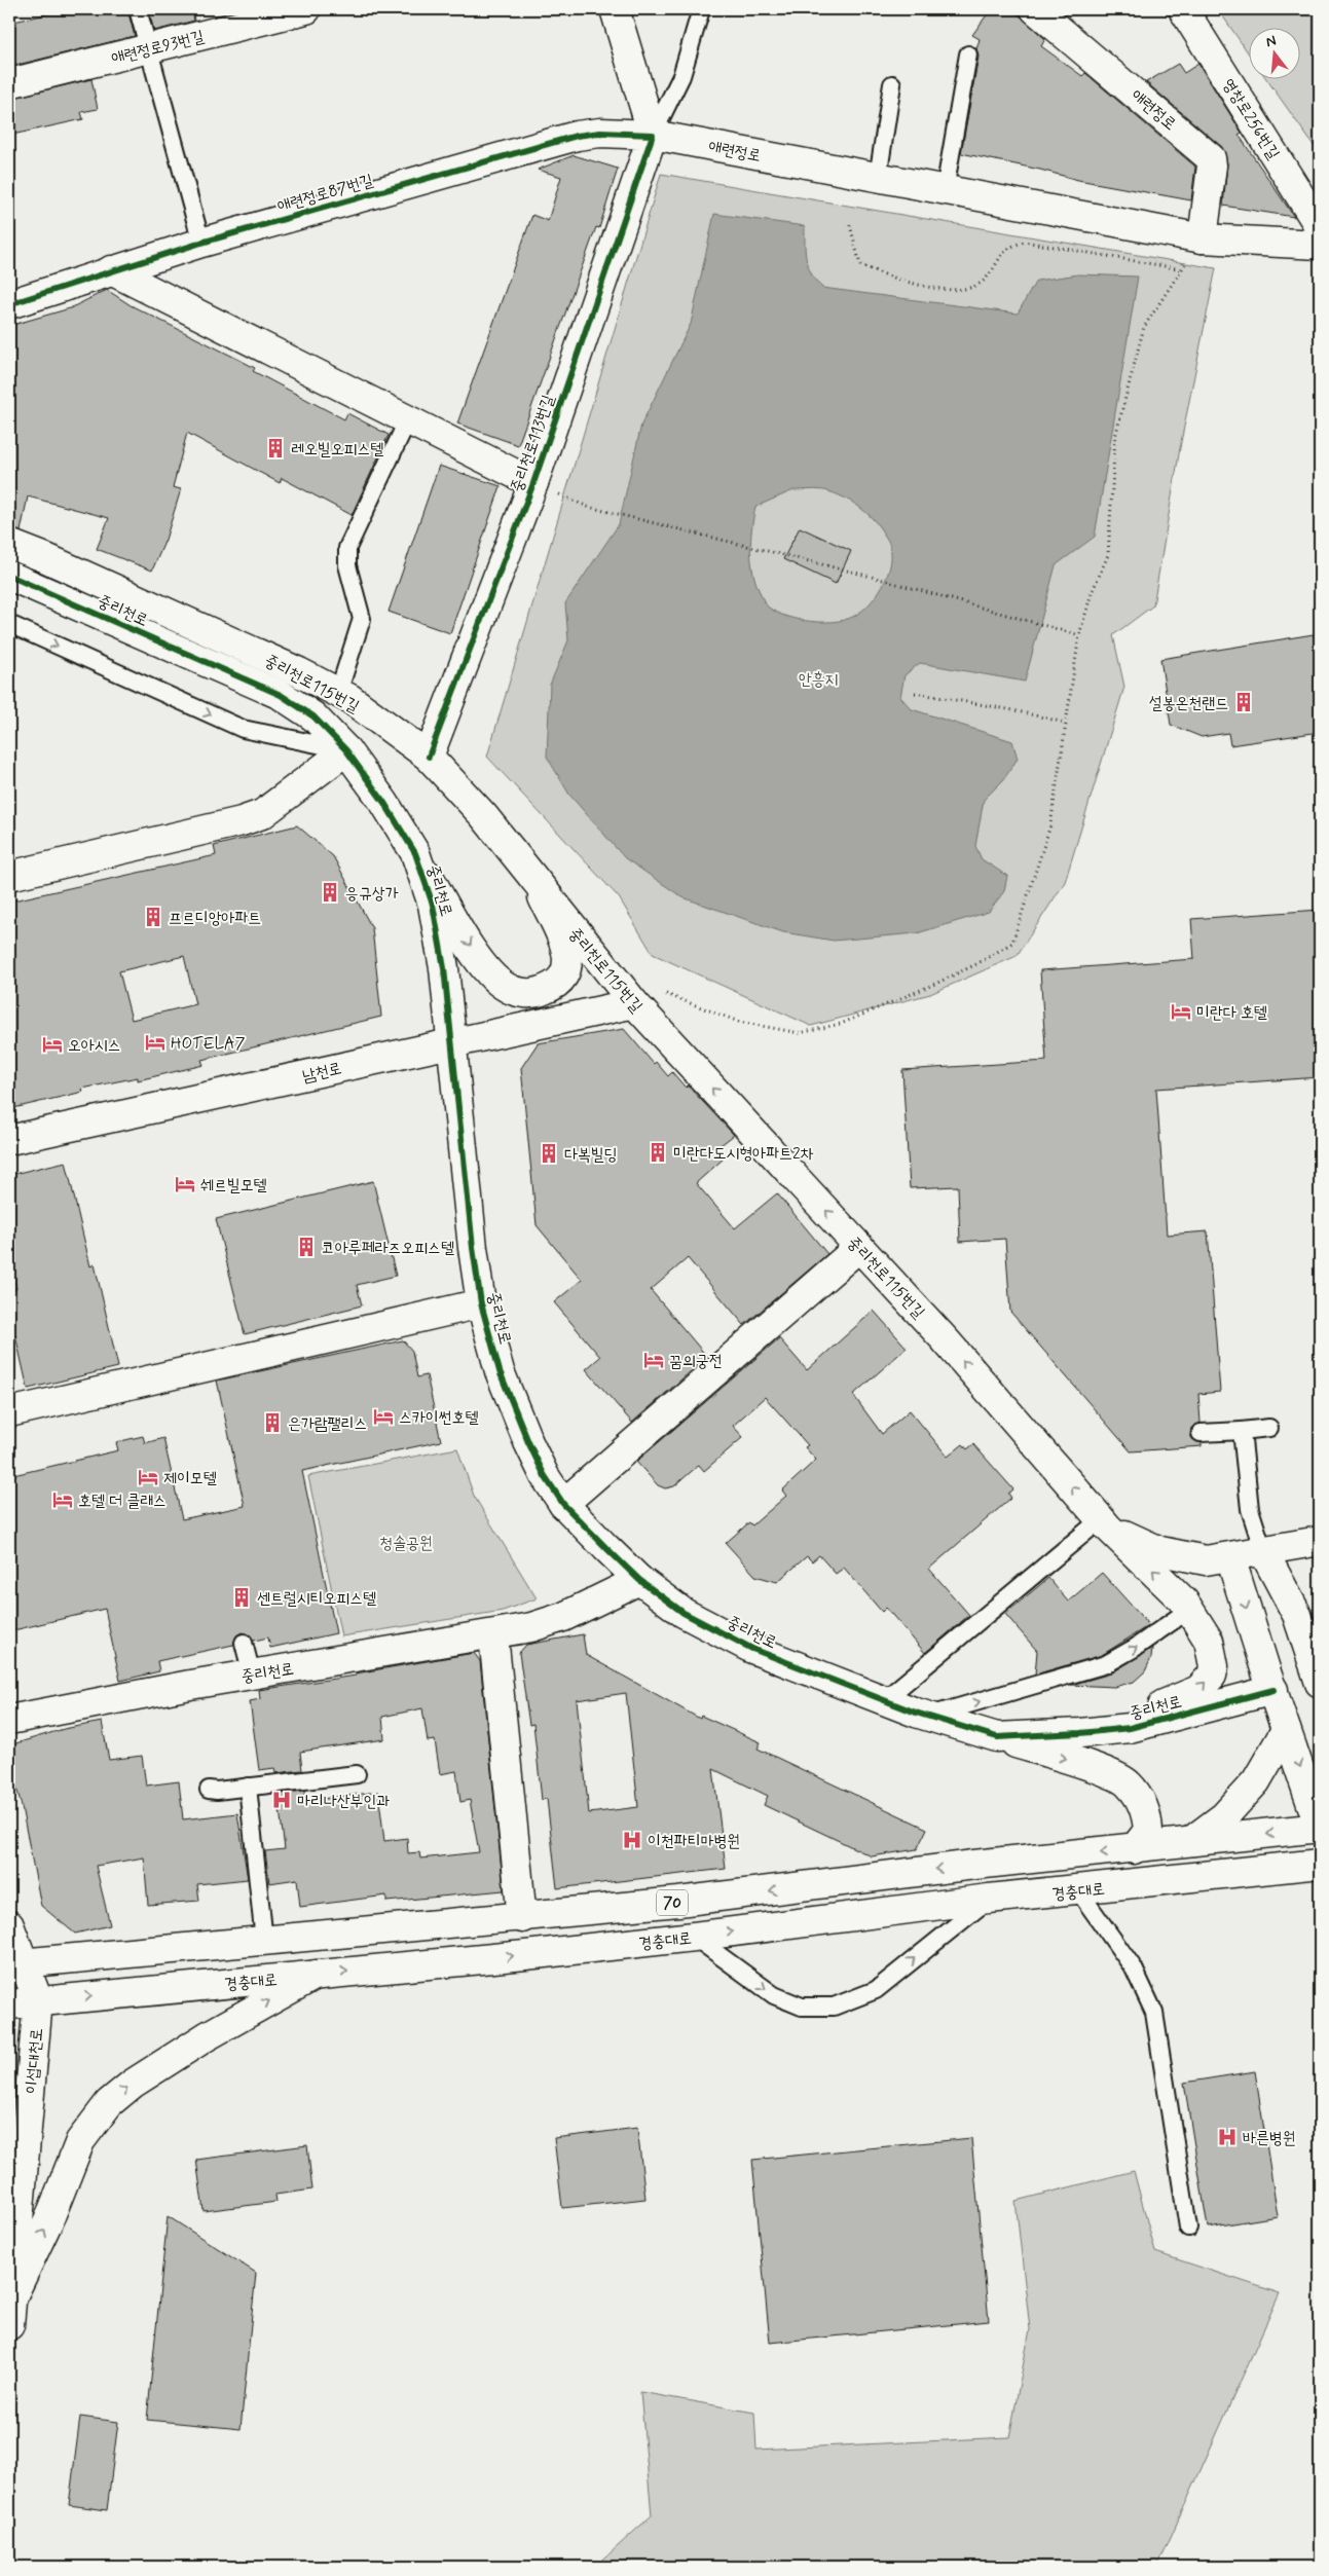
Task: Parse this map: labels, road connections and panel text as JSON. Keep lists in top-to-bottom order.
{
  "streets": {
    "street": [
      "애련정로93번길",
      "애련정로",
      "영창로256번길",
      "애련정로87번길",
      "중리천로113번길",
      "중리천로",
      "중리천로115번길",
      "남천로",
      "경충대로",
      "70",
      "이섭대천로"
    ]
  },
  "crossings": [
    ["애련정로", "애련정로87번길"],
    ["애련정로", "중리천로113번길"],
    ["애련정로87번길", "중리천로113번길"],
    ["중리천로113번길", "중리천로115번길"],
    ["중리천로", "남천로"],
    ["중리천로115번길", "남천로"],
    ["경충대로", "이섭대천로"],
    ["70", "이섭대천로"]
  ],
  "one_way": ["중리천로115번길"],
  "parks": ["안흥지", "청솔공원"],
  "places": {
    "building": [
      "레오빌오피스텔",
      "설봉온천랜드",
      "응규상가",
      "프르디앙아파트",
      "미란다도시형아파트2차",
      "다복빌딩",
      "코아루페라즈오피스텔",
      "은가람팰리스",
      "센트럴시티오피스텔"
    ],
    "hotel": [
      "미란다 호텔",
      "HOTELA7",
      "오아시스",
      "쉐르빌모텔",
      "꿈의궁전",
      "스카이썬호텔",
      "제이모텔",
      "호텔 더 클래스"
    ],
    "hospital": ["마리나산부인과", "이천파티마병원", "바른병원"]
  },
  "north": "top"
}
